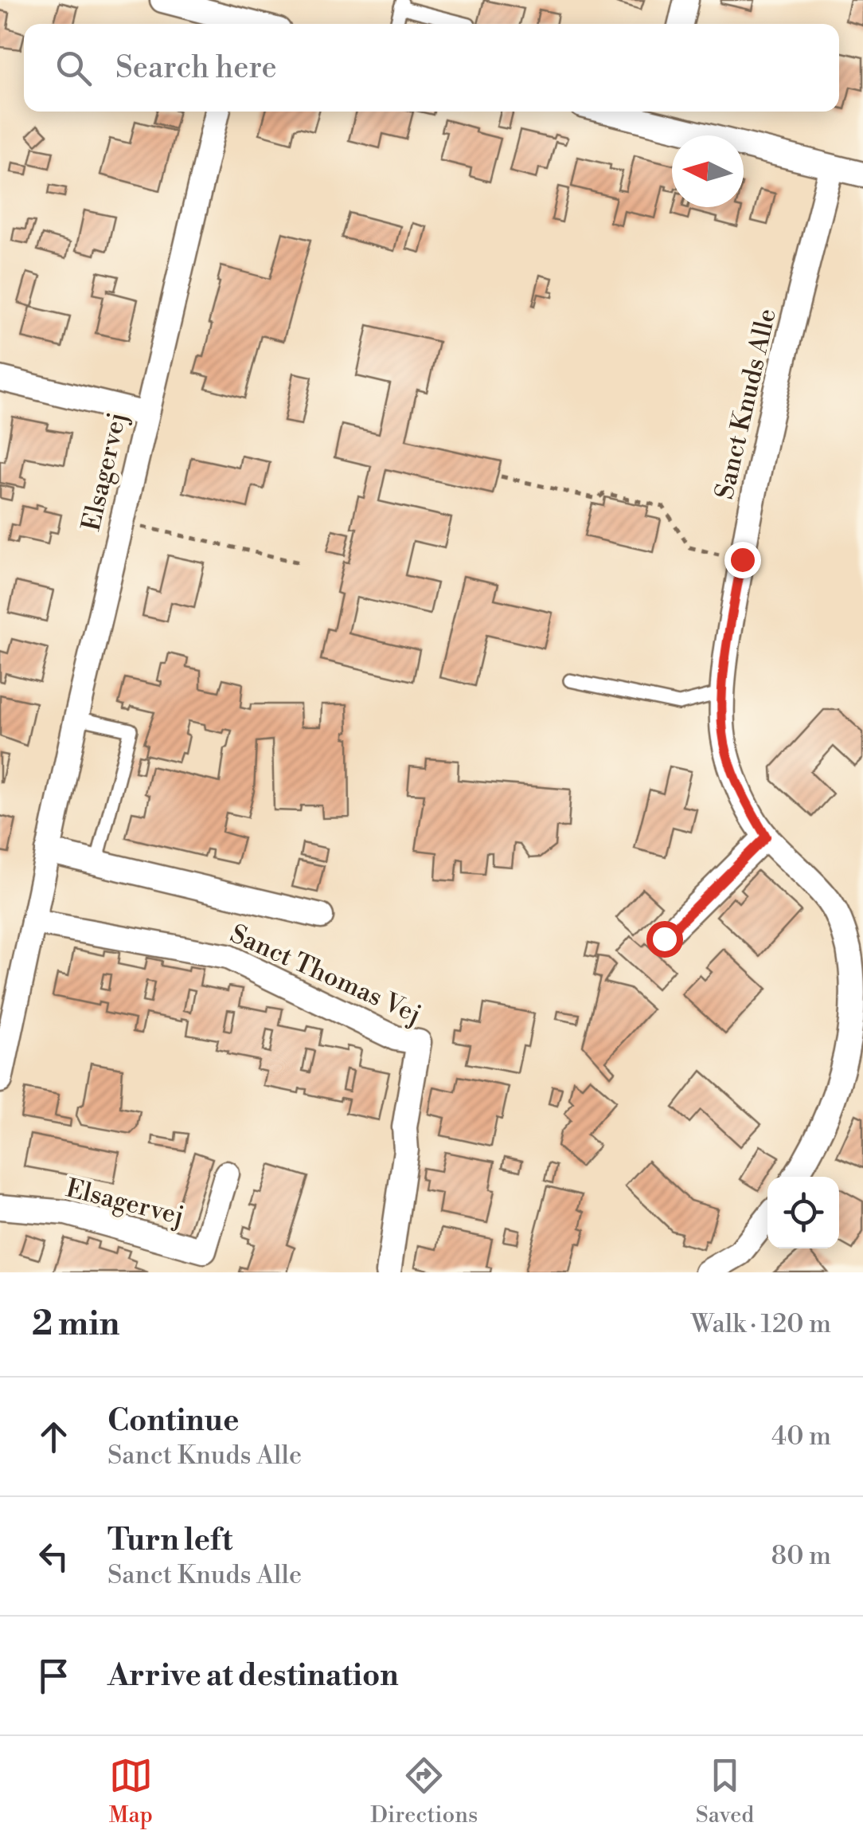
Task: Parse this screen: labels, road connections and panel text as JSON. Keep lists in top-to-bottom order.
{
  "streets": {
    "street": ["Sanct Knuds Alle", "Elsagervej", "Sanct Thomas Vej"]
  },
  "crossings": [
    ["Elsagervej", "Sanct Thomas Vej"]
  ],
  "north": "left",
  "page": {
    "search": "Search here",
    "heading": ["2 min", "Walk · 120 m"],
    "list": [
      ["Continue", "Sanct Knuds Alle", "40 m"],
      ["Turn left", "Sanct Knuds Alle", "80 m"],
      "Arrive at destination"
    ],
    "nav": ["Map", "Directions", "Saved"]
  }
}
